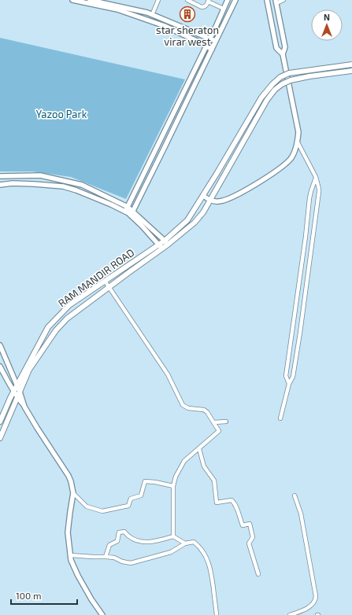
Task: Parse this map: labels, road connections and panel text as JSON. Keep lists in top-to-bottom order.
{
  "streets": {
    "main road": ["RAM MANDIR ROAD"]
  },
  "parks": ["Yazoo Park"],
  "places": {
    "building": ["star sheraton virar west"]
  },
  "scale_bar": "100 m",
  "north": "top"
}
